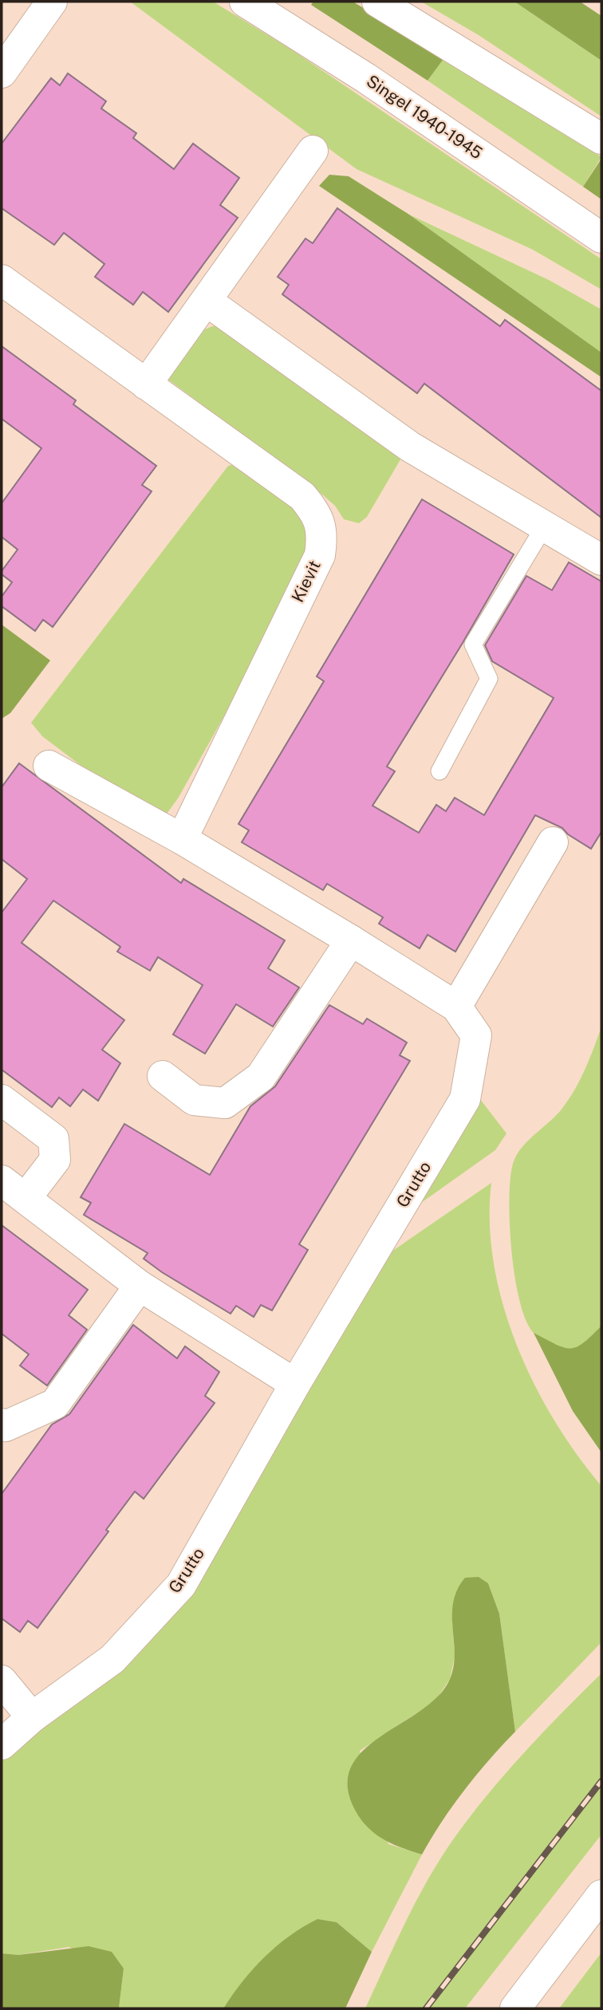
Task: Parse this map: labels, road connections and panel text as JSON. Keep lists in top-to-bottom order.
{
  "streets": {
    "street": ["Singel 1940-1945", "Kievit", "Grutto"]
  }
}
